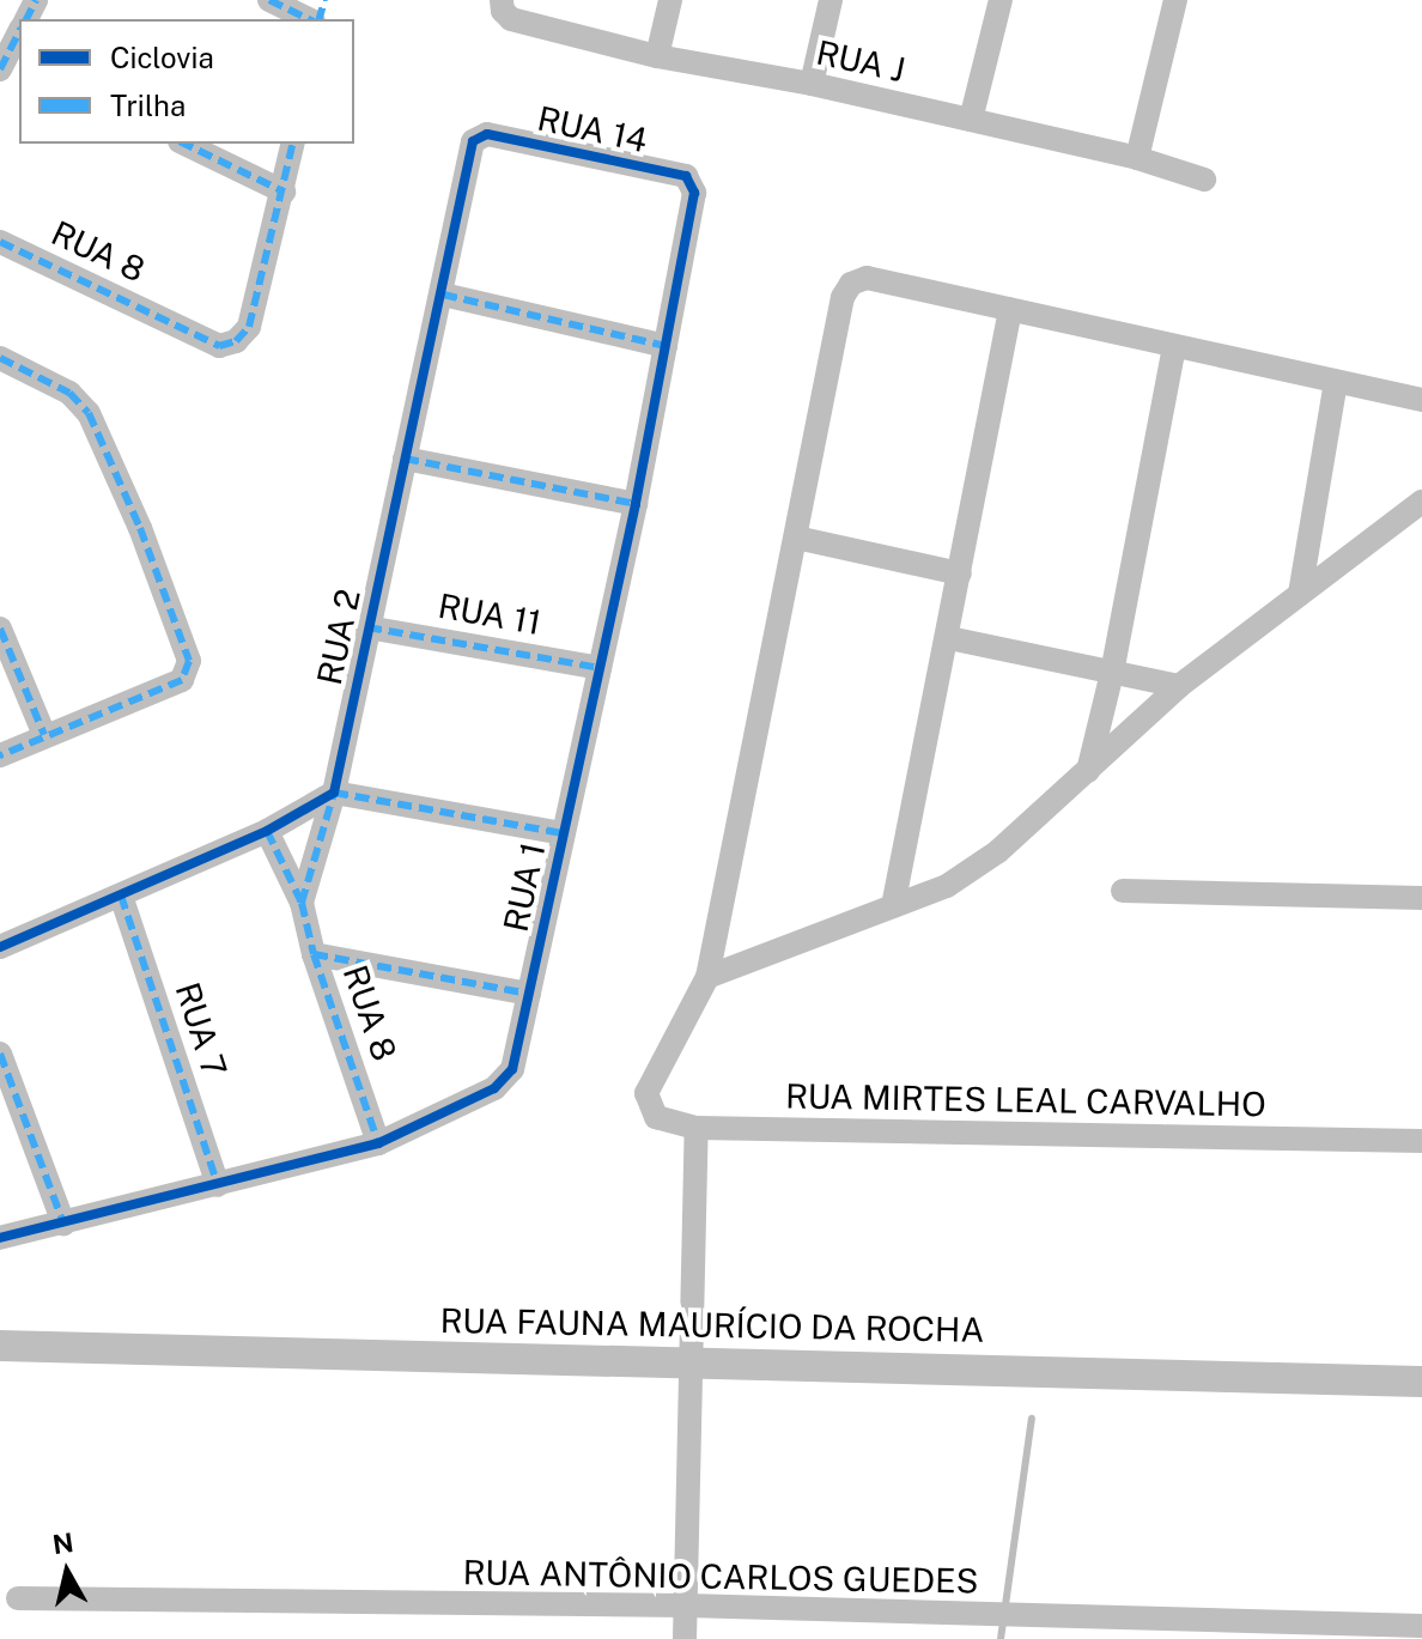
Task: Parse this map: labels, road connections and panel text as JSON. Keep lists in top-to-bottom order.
{
  "streets": {
    "street": [
      "RUA J",
      "RUA 14",
      "RUA 8",
      "RUA 11",
      "RUA 2",
      "RUA 1",
      "RUA 7",
      "RUA MIRTES LEAL CARVALHO",
      "RUA FAUNA MAURÍCIO DA ROCHA",
      "RUA ANTÔNIO CARLOS GUEDES"
    ]
  },
  "crossings": [
    ["RUA 14", "RUA 2"],
    ["RUA 14", "RUA 1"],
    ["RUA 8", "RUA 2"],
    ["RUA 8", "RUA 1"],
    ["RUA 11", "RUA 2"],
    ["RUA 11", "RUA 1"],
    ["RUA 1", "RUA 7"]
  ],
  "legend": ["Ciclovia", "Trilha"],
  "north": "top"
}
